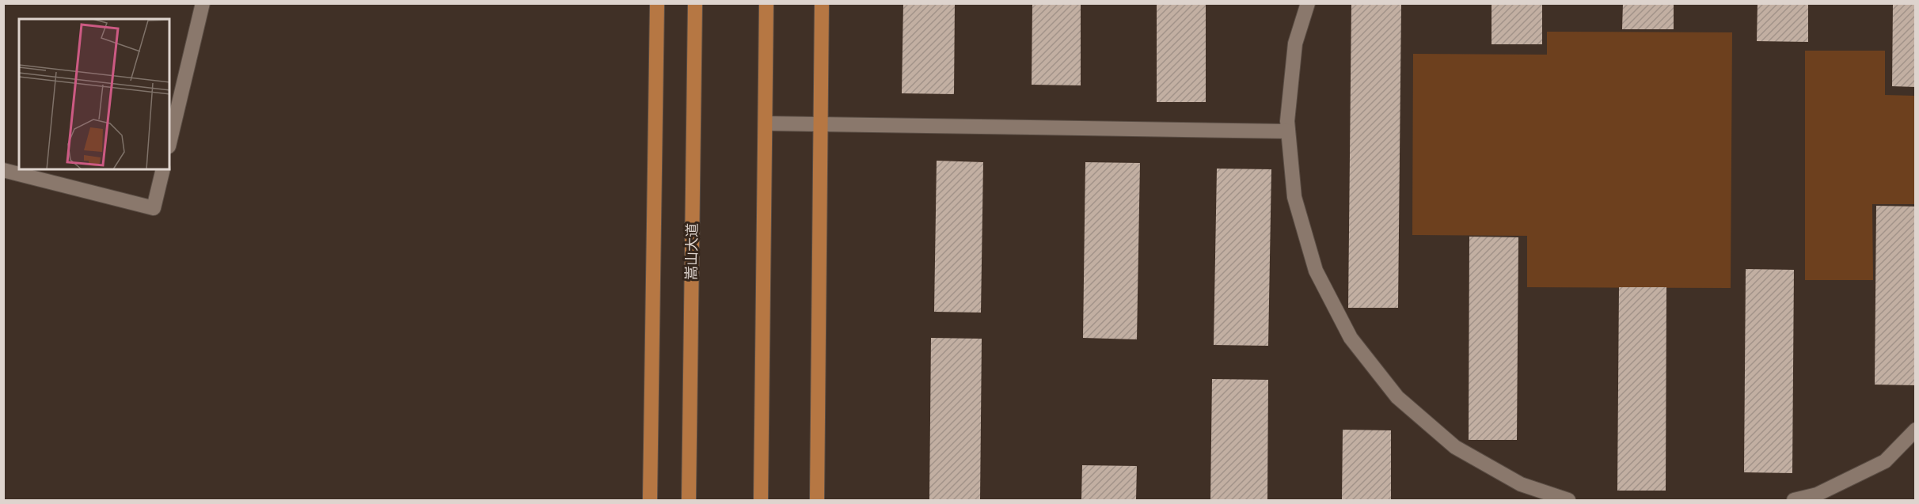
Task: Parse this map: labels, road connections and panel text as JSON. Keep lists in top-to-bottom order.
{
  "streets": {
    "main road": ["嵩山大道"]
  }
}
